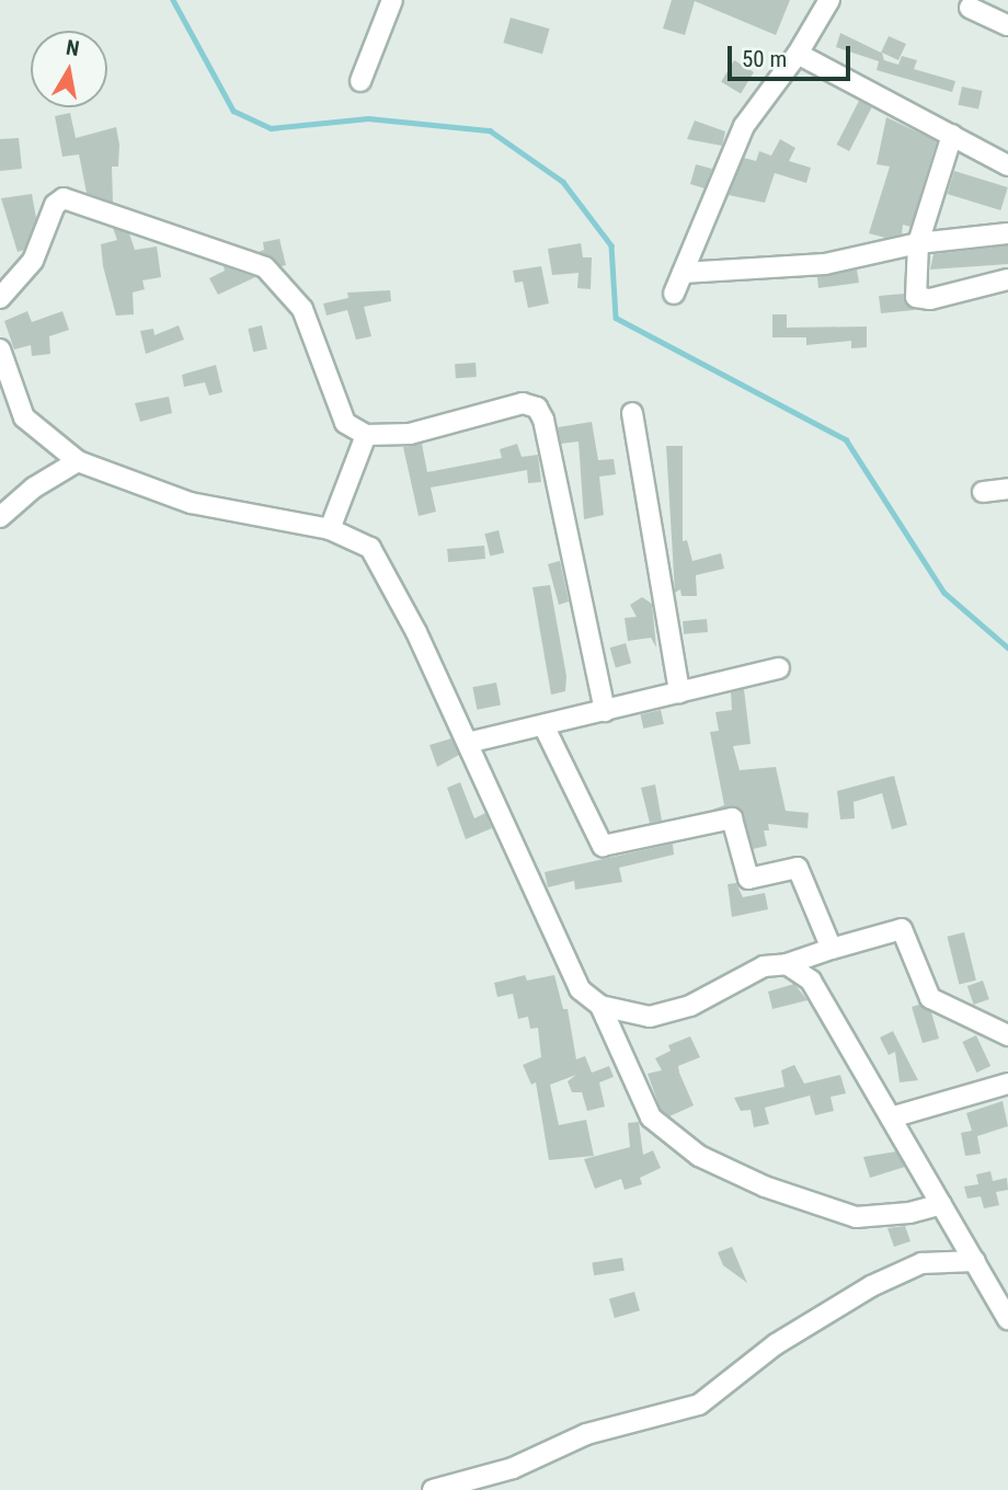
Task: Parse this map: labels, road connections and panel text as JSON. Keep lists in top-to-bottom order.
{
  "scale_bar": "50 m",
  "north": "top"
}
